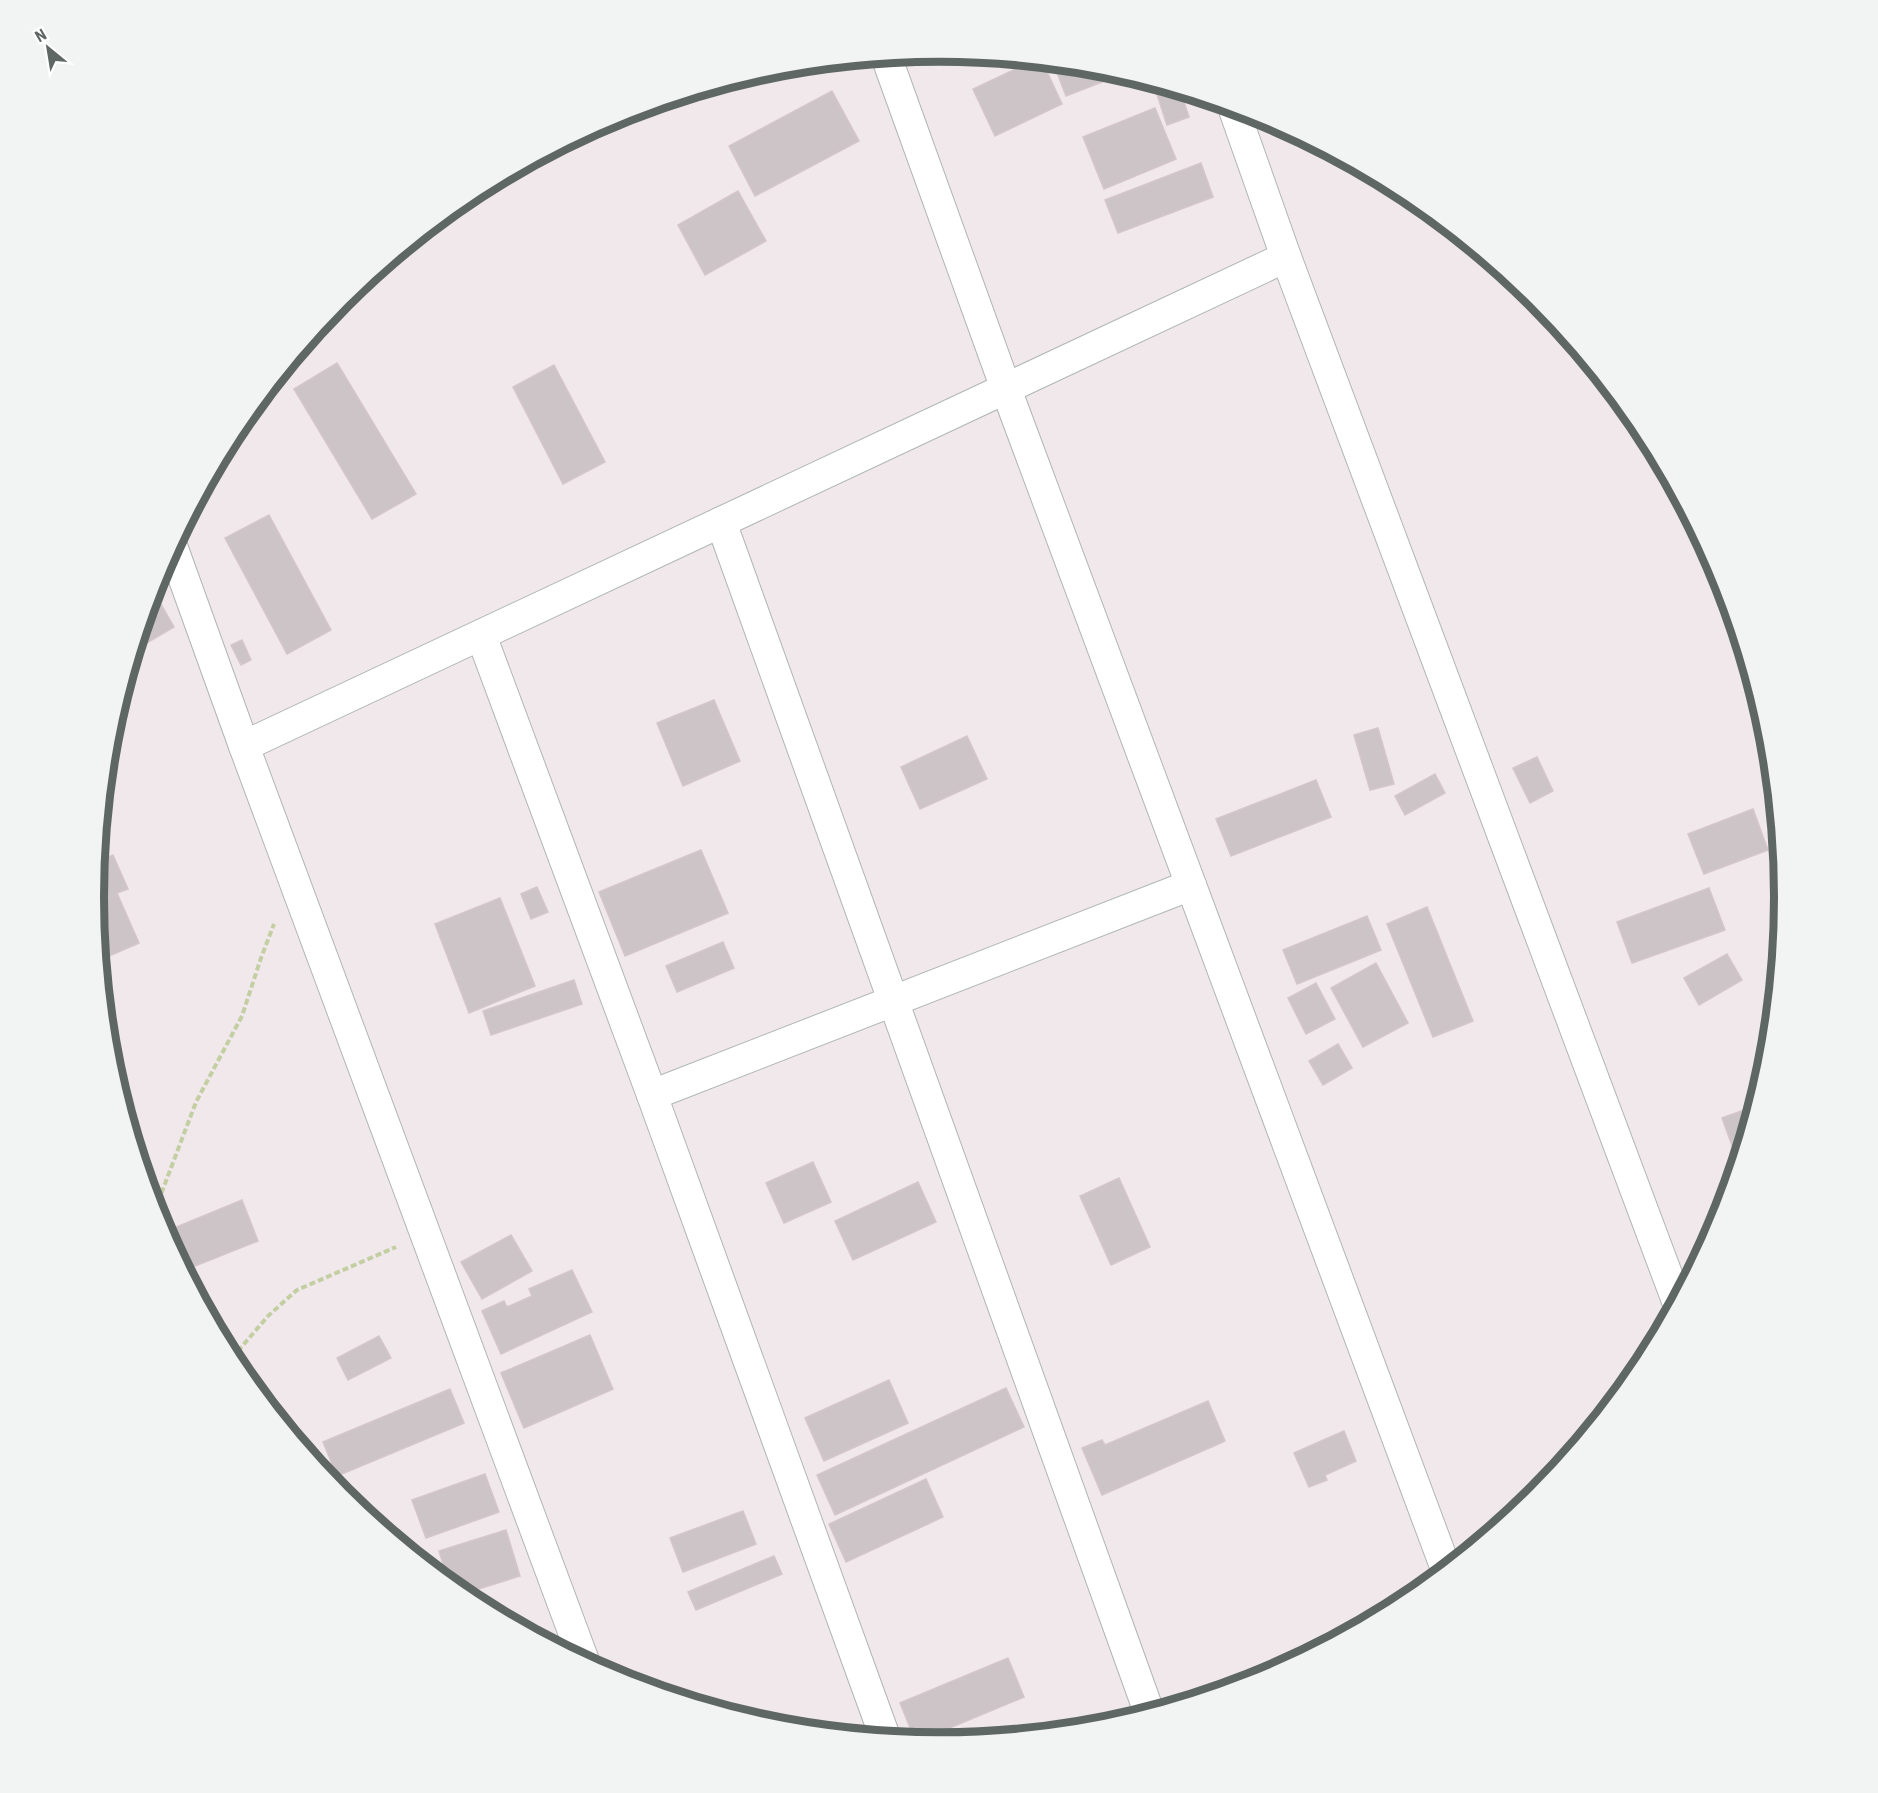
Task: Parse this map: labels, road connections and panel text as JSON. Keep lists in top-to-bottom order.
{
  "north": "top left"
}
